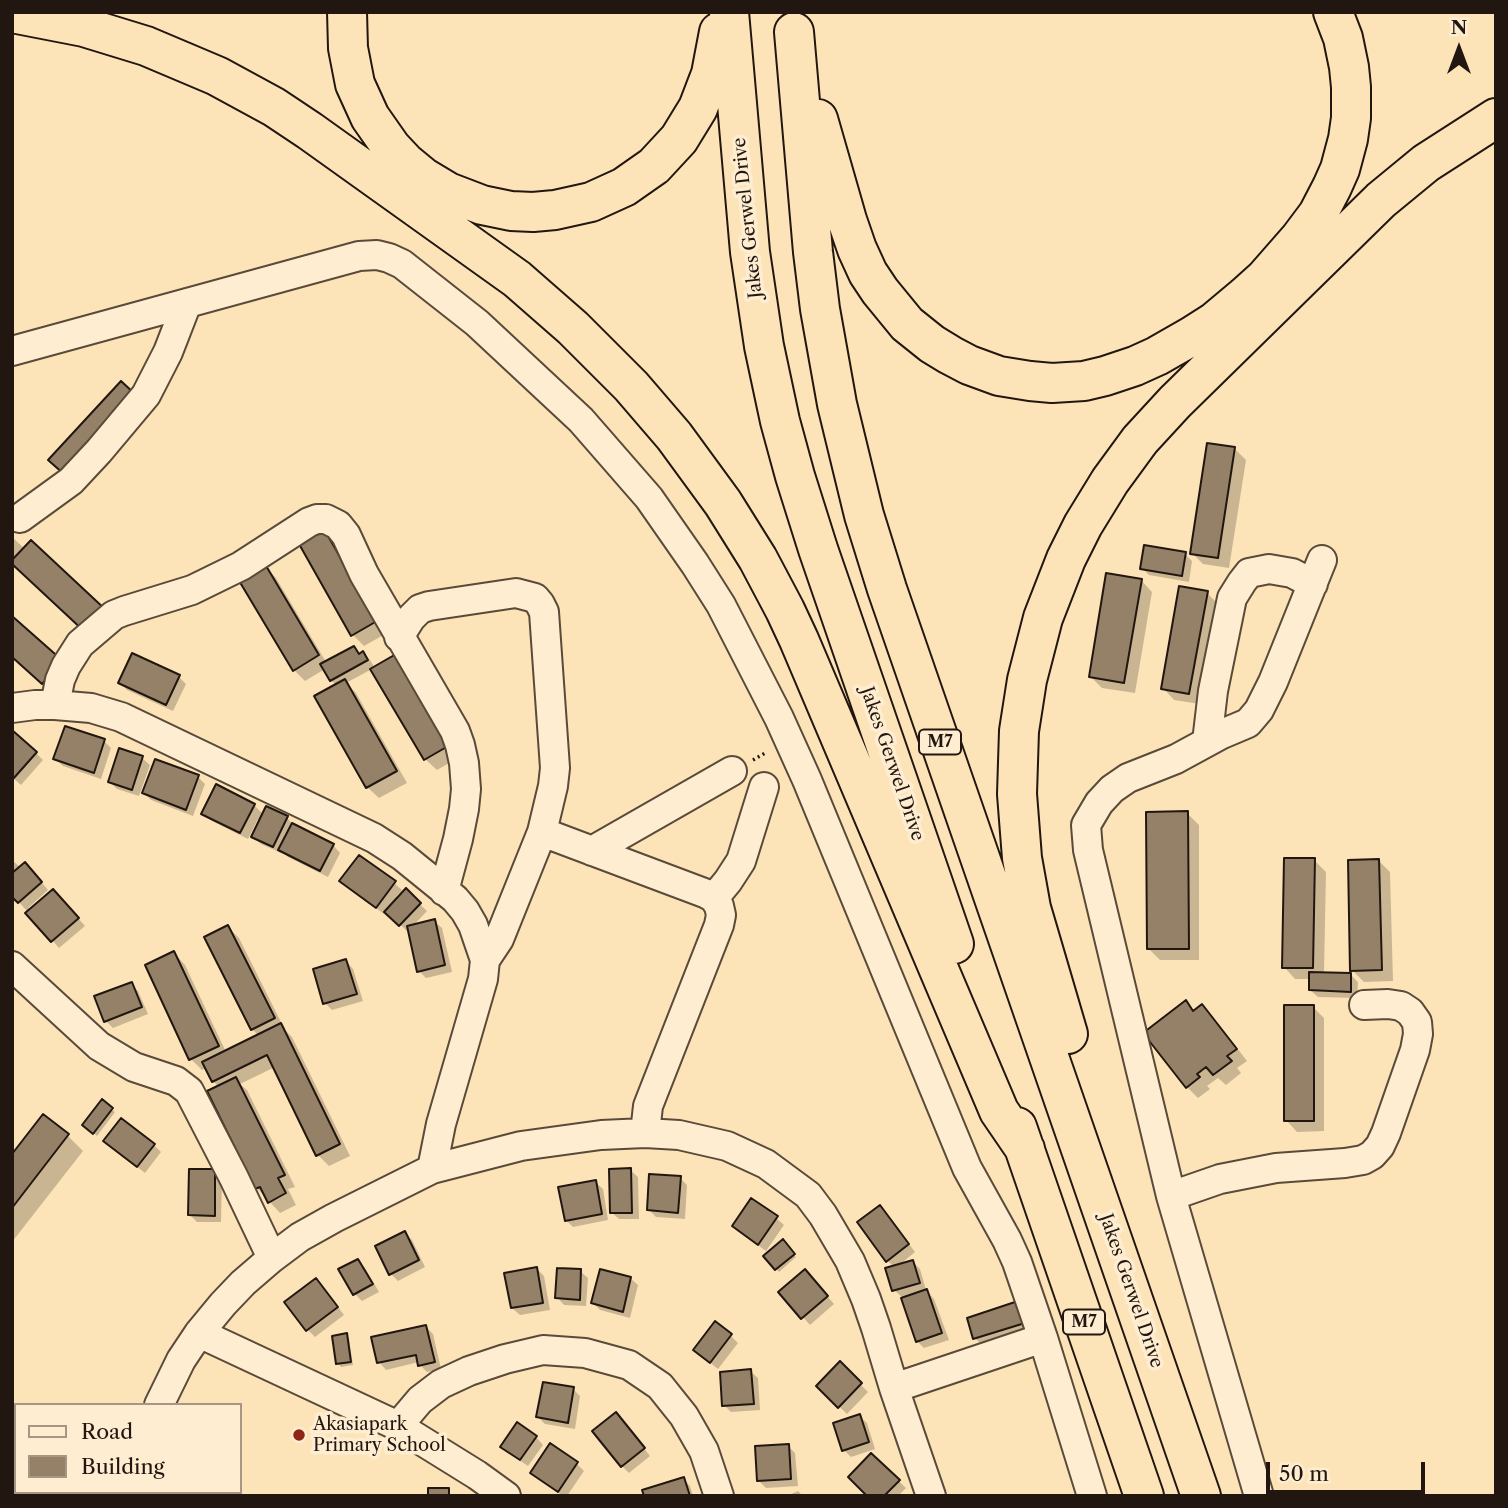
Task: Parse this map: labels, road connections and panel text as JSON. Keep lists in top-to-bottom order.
{
  "streets": {
    "highway": ["Jakes Gerwel Drive", "M7"]
  },
  "places": ["Akasiapark Primary School"],
  "legend": ["Road", "Building"],
  "scale_bar": "50 m",
  "north": "top"
}
